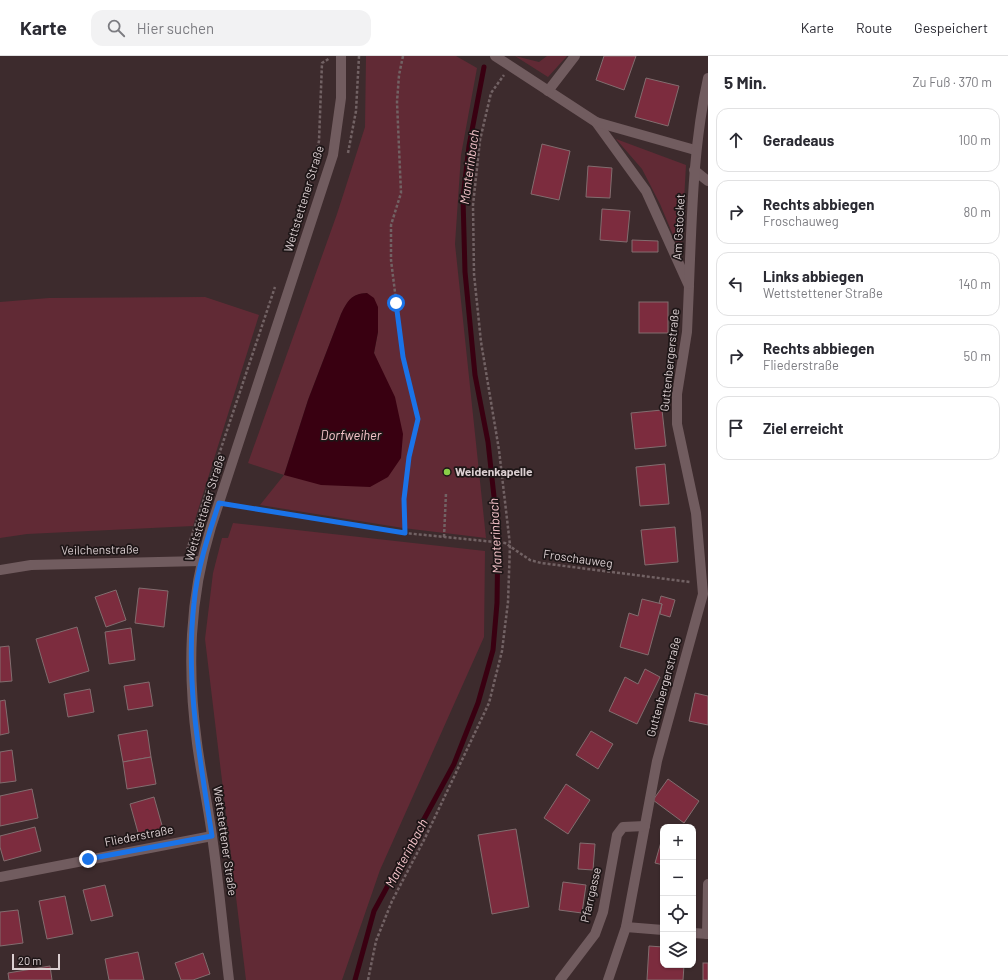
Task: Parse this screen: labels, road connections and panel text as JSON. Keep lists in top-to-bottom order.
{
  "streets": {
    "street": [
      "Wettstettener Straße",
      "Am Gstocket",
      "Guttenbergerstraße",
      "Veilchenstraße",
      "Fliederstraße",
      "Pfarrgasse"
    ],
    "path": ["Froschauweg"]
  },
  "crossings": [
    ["Wettstettener Straße", "Veilchenstraße"],
    ["Wettstettener Straße", "Froschauweg"],
    ["Wettstettener Straße", "Fliederstraße"],
    ["Am Gstocket", "Guttenbergerstraße"],
    ["Guttenbergerstraße", "Froschauweg"],
    ["Guttenbergerstraße", "Pfarrgasse"]
  ],
  "water": ["Manterinbach", "Dorfweiher"],
  "places": ["Weidenkapelle"],
  "scale_bar": "20 m",
  "page": {
    "header": "Karte",
    "search": "Hier suchen",
    "nav": ["Karte", "Route", "Gespeichert"],
    "heading": ["5 Min.", "Zu Fuß · 370 m"],
    "list": [
      ["Geradeaus", "100 m"],
      ["Rechts abbiegen", "Froschauweg", "80 m"],
      ["Links abbiegen", "Wettstettener Straße", "140 m"],
      ["Rechts abbiegen", "Fliederstraße", "50 m"],
      "Ziel erreicht"
    ],
    "map_buttons": ["+", "−"],
    "scale": "20 m"
  }
}
